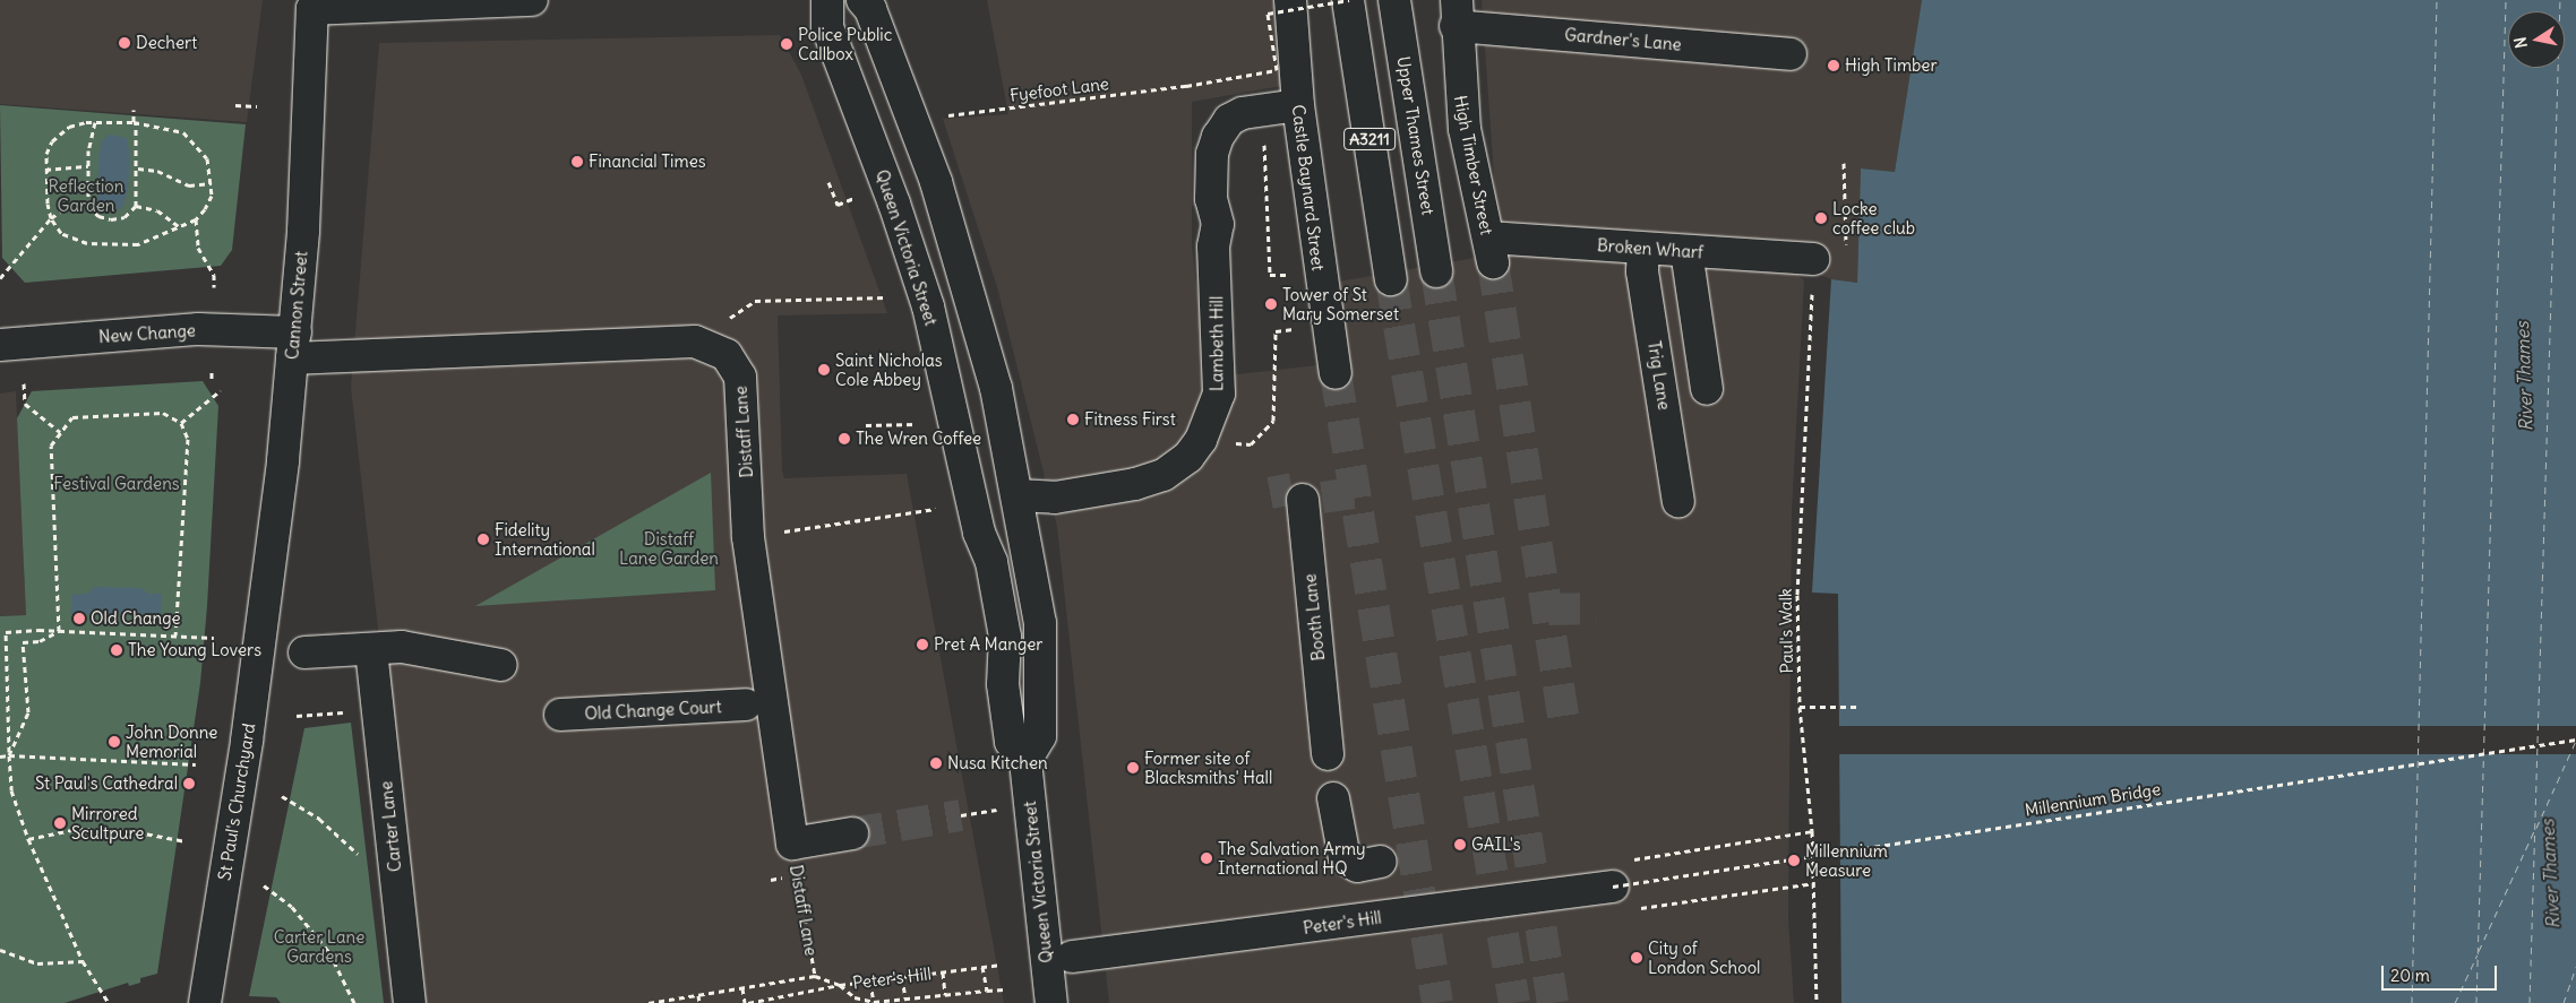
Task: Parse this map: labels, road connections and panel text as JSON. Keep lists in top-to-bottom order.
{
  "streets": {
    "street": [
      "Gardner's Lane",
      "Upper Thames Street",
      "A3211",
      "High Timber Street",
      "Castle Baynard Street",
      "Queen Victoria Street",
      "Broken Wharf",
      "Cannon Street",
      "New Change",
      "Lambeth Hill",
      "Trig Lane",
      "Distaff Lane",
      "Booth Lane",
      "Old Change Court",
      "St Paul's Churchyard",
      "Carter Lane",
      "Peter's Hill"
    ],
    "path": ["Fyefoot Lane", "Paul's Walk", "Millennium Bridge"]
  },
  "crossings": [
    ["Gardner's Lane", "High Timber Street"],
    ["Fyefoot Lane", "A3211"],
    ["High Timber Street", "Broken Wharf"],
    ["Castle Baynard Street", "Lambeth Hill"],
    ["Broken Wharf", "Trig Lane"],
    ["Broken Wharf", "Paul's Walk"],
    ["Cannon Street", "New Change"],
    ["Cannon Street", "Distaff Lane"],
    ["Cannon Street", "St Paul's Churchyard"],
    ["New Change", "Distaff Lane"],
    ["Distaff Lane", "Peter's Hill"],
    ["Millennium Bridge", "Peter's Hill"]
  ],
  "water": ["River Thames"],
  "parks": [
    "Reflection Garden",
    "Festival Gardens",
    "Distaff Lane Garden",
    "Carter Lane Gardens"
  ],
  "places": [
    "Dechert",
    "Police Public Callbox",
    "High Timber",
    "Financial Times",
    "Locke coffee club",
    "Tower of St Mary Somerset",
    "Saint Nicholas Cole Abbey",
    "Fitness First",
    "The Wren Coffee",
    "Fidelity International",
    "Old Change",
    "Pret A Manger",
    "The Young Lovers",
    "John Donne Memorial",
    "Nusa Kitchen",
    "Former site of Blacksmiths' Hall",
    "St Paul's Cathedral",
    "Mirrored Scultpure",
    "GAIL's",
    "The Salvation Army International HQ",
    "Millennium Measure",
    "City of London School"
  ],
  "scale_bar": "20 m",
  "north": "left"
}
